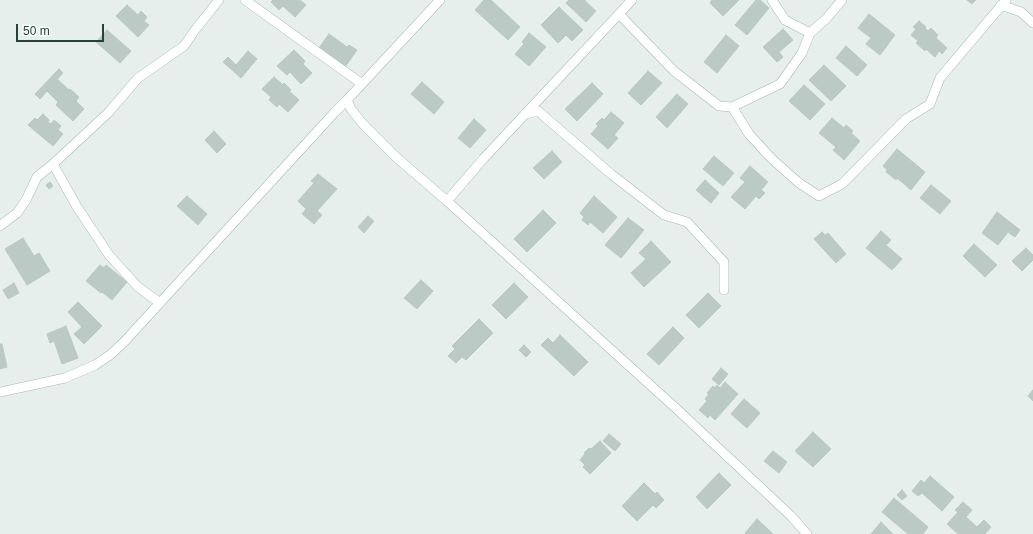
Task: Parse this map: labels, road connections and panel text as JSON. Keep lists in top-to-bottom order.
{
  "scale_bar": "50 m"
}
